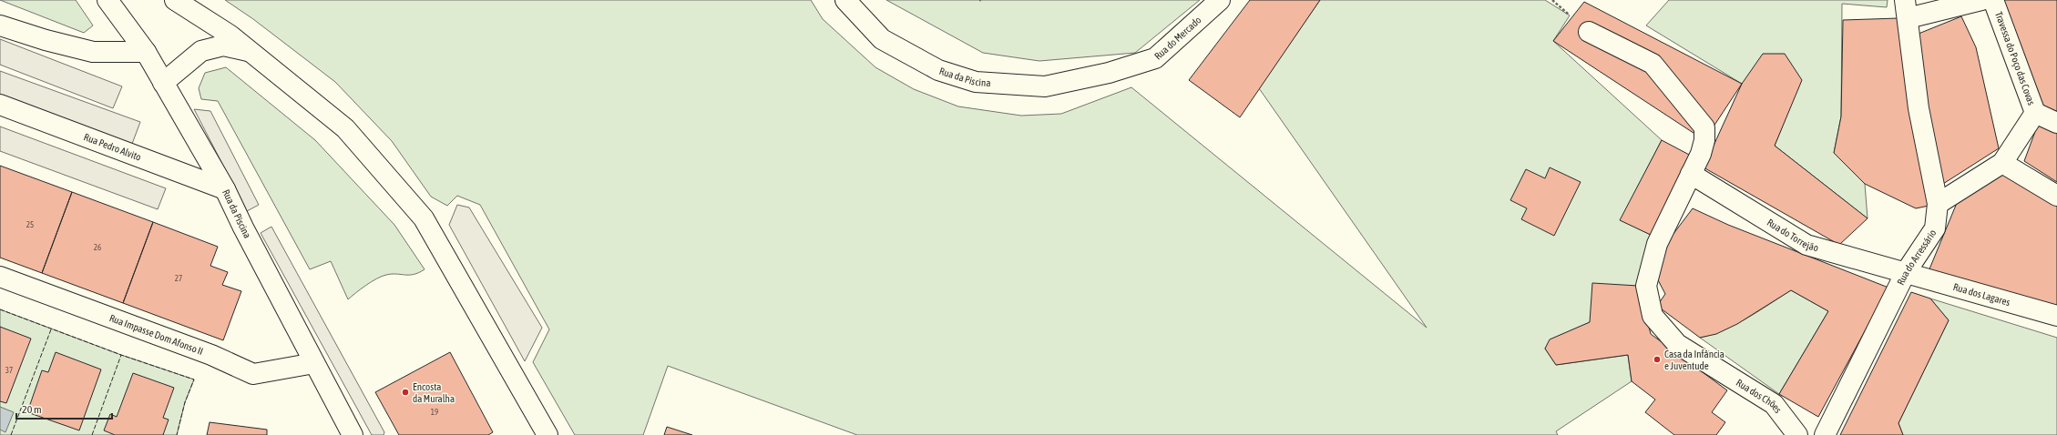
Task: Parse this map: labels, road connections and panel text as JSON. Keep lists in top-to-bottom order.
{
  "streets": {
    "street": [
      "Rua do Mercado",
      "Travessa do Poço das Covas",
      "Rua da Piscina",
      "Rua Pedro Alvito",
      "Rua do Torrejão",
      "Rua do Arressário",
      "Rua dos Lagares",
      "Rua Impasse Dom Afonso II",
      "Rua dos Chões"
    ]
  },
  "crossings": [
    ["Rua do Mercado", "Rua da Piscina"],
    ["Travessa do Poço das Covas", "Rua do Arressário"],
    ["Rua da Piscina", "Rua Pedro Alvito"],
    ["Rua da Piscina", "Rua Impasse Dom Afonso II"],
    ["Rua do Torrejão", "Rua do Arressário"],
    ["Rua do Torrejão", "Rua dos Lagares"],
    ["Rua do Torrejão", "Rua dos Chões"],
    ["Rua do Arressário", "Rua dos Lagares"]
  ],
  "places": ["Casa da Infância e Juventude", "Encosta da Muralha"],
  "house_numbers": [
    "25",
    "26",
    "27",
    "37",
    "19"
  ],
  "scale_bar": "20 m"
}
